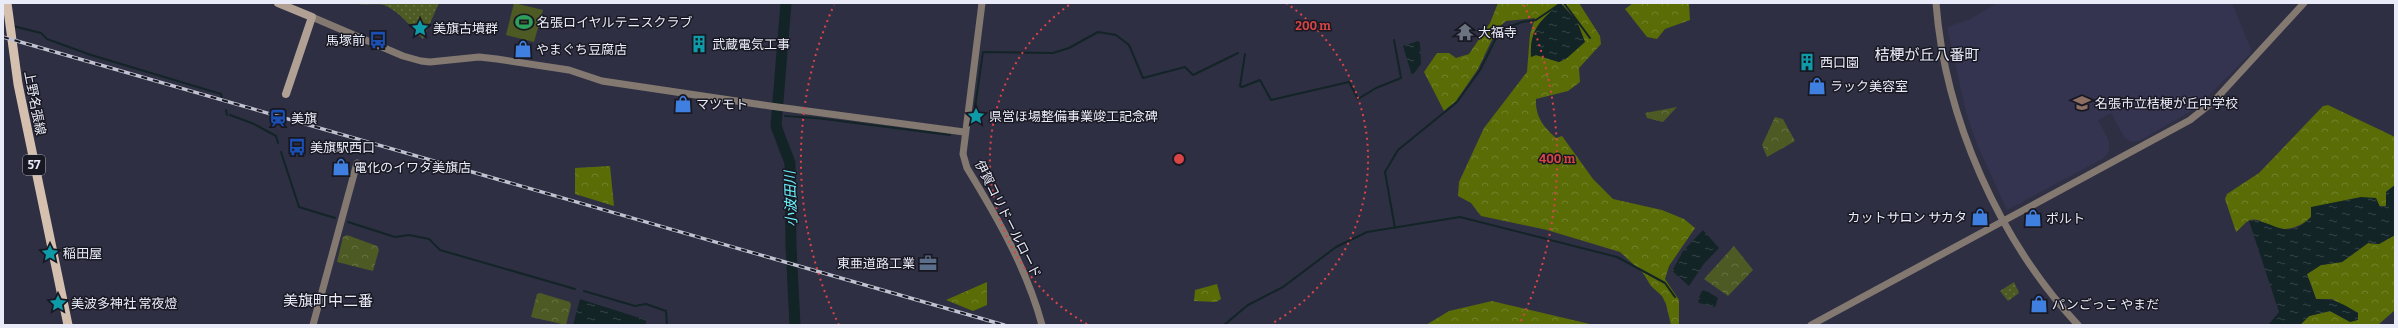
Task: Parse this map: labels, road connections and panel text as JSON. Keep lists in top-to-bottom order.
{
  "streets": {
    "main road": ["上野名張線", "57"],
    "street": ["伊賀コリドールロード"]
  },
  "districts": ["桔梗が丘八番町", "美旗町中二番"],
  "water": ["小波田川"],
  "places": {
    "sports": ["名張ロイヤルテニスクラブ"],
    "place": [
      "美旗古墳群",
      "県営ほ場整備事業竣工記念碑",
      "稲田屋",
      "美波多神社 常夜燈"
    ],
    "temple": ["大福寺"],
    "bus stop": ["馬塚前", "美旗駅西口"],
    "building": ["武蔵電気工事", "西口園"],
    "shop": [
      "やまぐち豆腐店",
      "ラック美容室",
      "マツモト",
      "電化のイワタ美旗店",
      "カットサロン サカタ",
      "ポルト",
      "パンごっこ やまだ"
    ],
    "school or university": ["名張市立桔梗が丘中学校"],
    "station": ["美旗"],
    "office": ["東亜道路工業"]
  },
  "rings": ["200 m", "400 m"]
}
